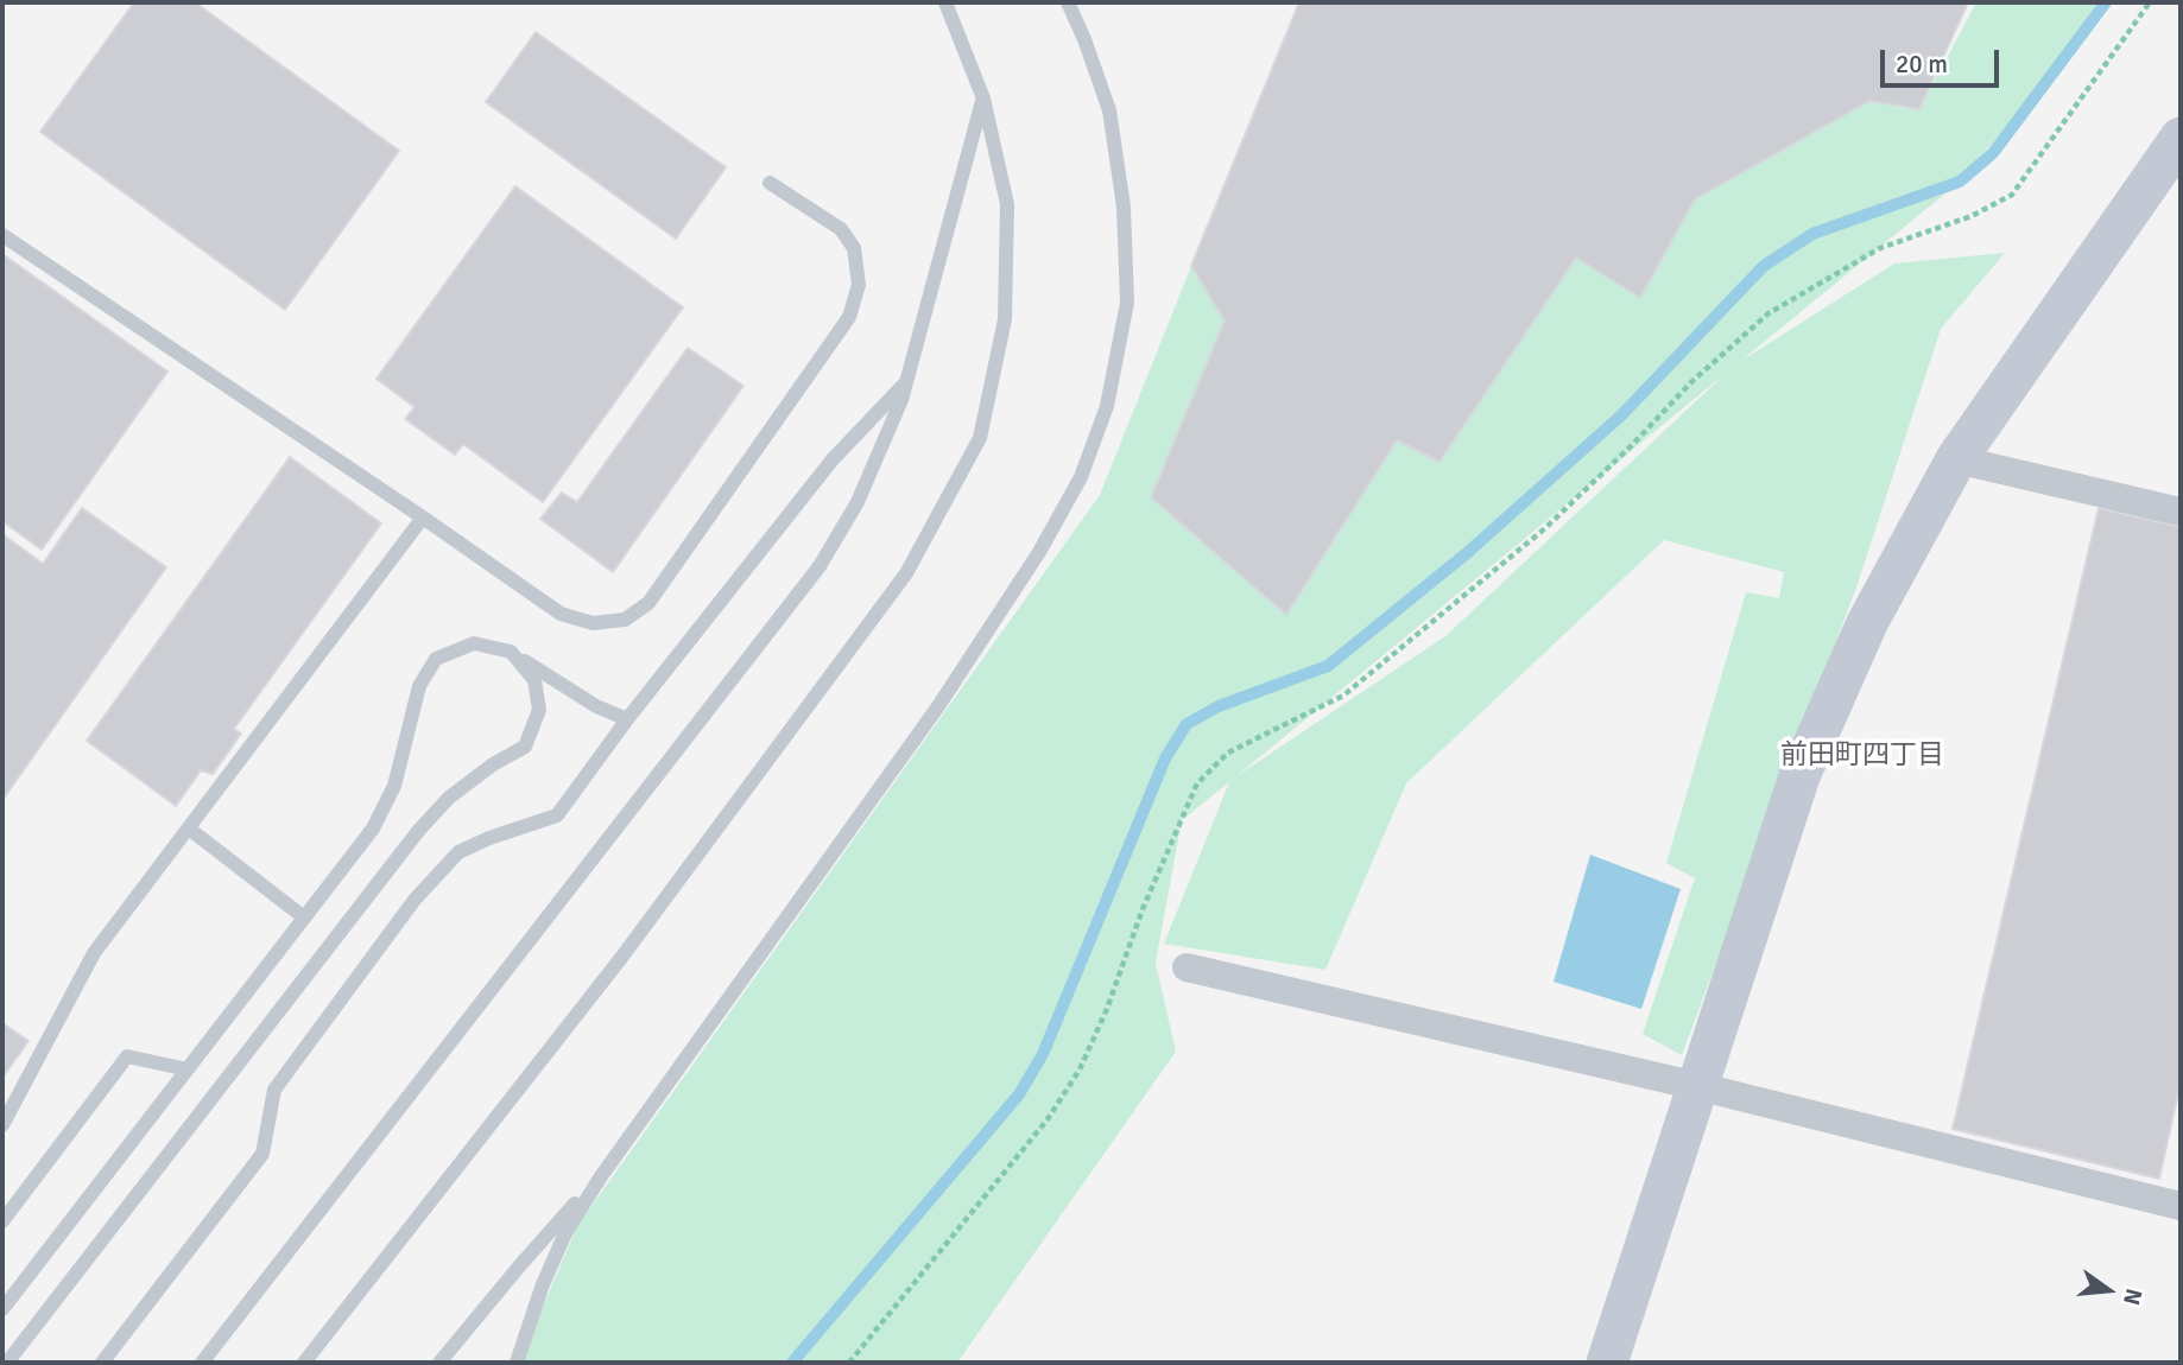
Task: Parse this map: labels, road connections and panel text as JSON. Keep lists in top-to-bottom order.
{
  "districts": ["前田町四丁目"],
  "scale_bar": "20 m",
  "north": "right"
}
